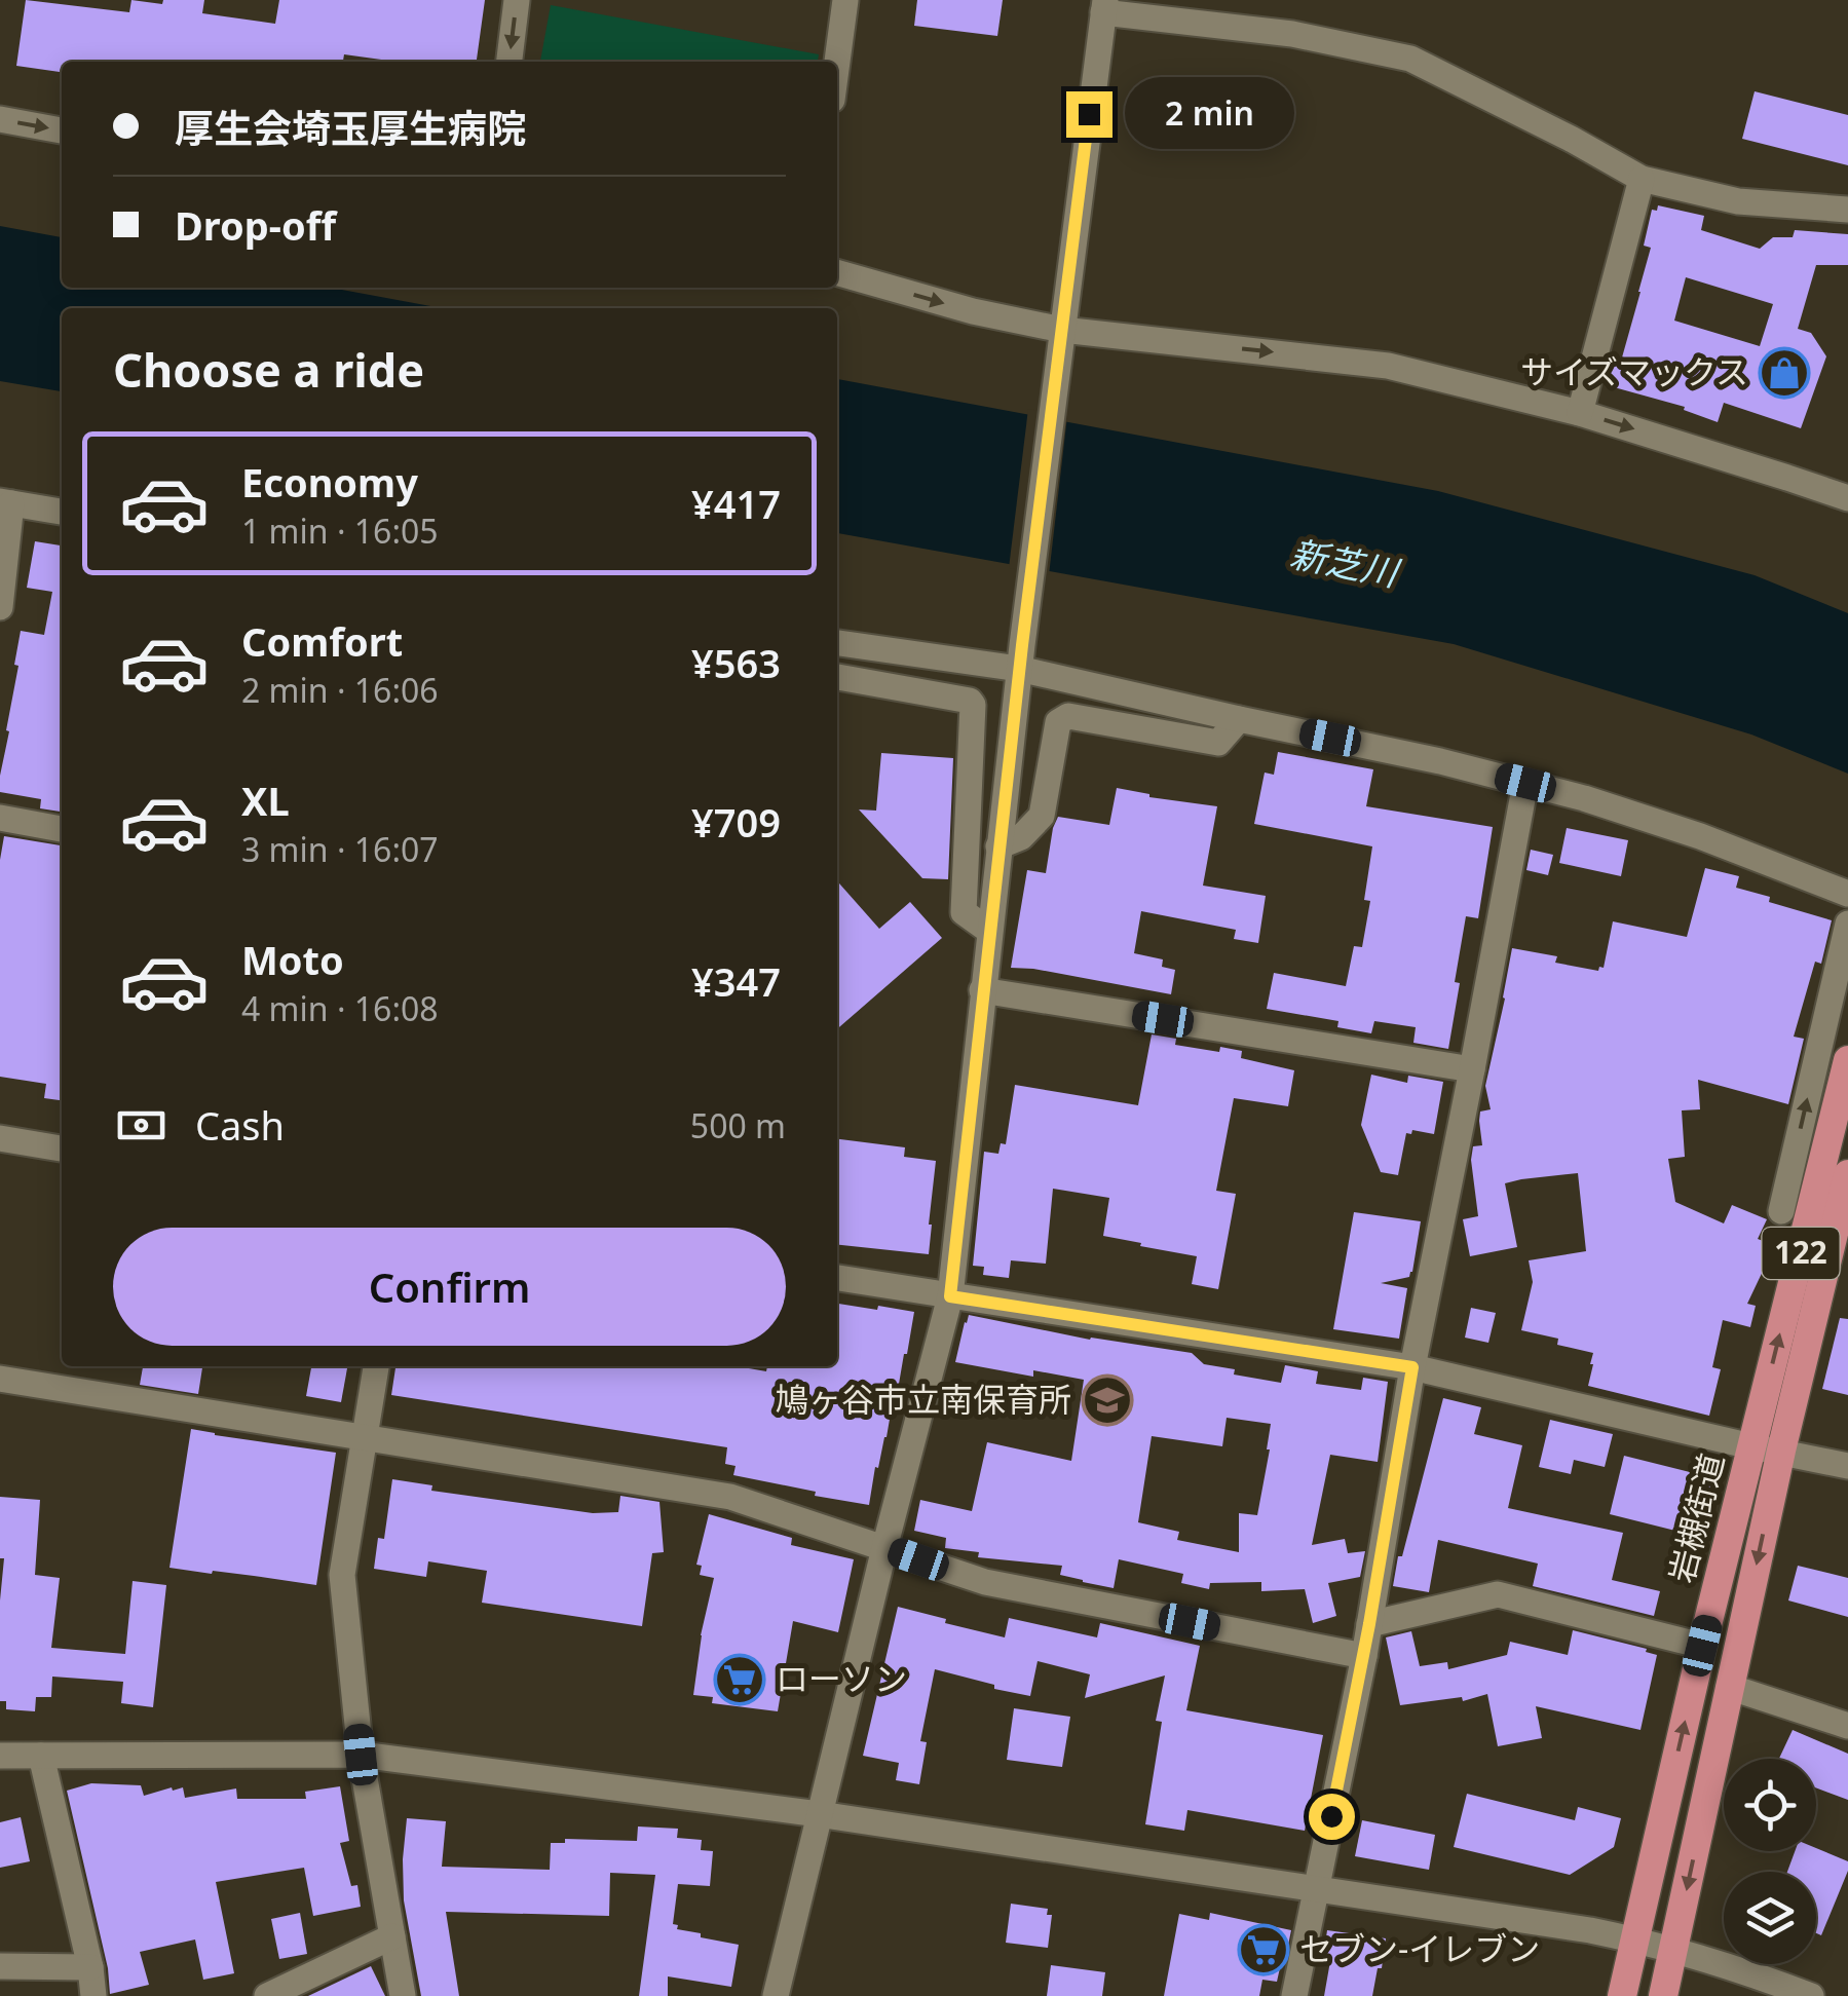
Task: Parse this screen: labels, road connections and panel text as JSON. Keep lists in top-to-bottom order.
{
  "streets": {
    "highway": ["122", "岩槻街道"]
  },
  "water": ["新芝川"],
  "places": {
    "shop": ["サイズマックス"],
    "school or university": ["鳩ヶ谷市立南保育所"],
    "supermarket": ["ローソン", "セブン-イレブン"]
  },
  "page": {
    "banner": ["厚生会埼玉厚生病院", "Drop-off"],
    "bubble": "2 min",
    "heading": "Choose a ride",
    "list": [
      {
        "name": "Economy",
        "note": "1 min · 16:05",
        "value": "¥417"
      },
      {
        "name": "Comfort",
        "note": "2 min · 16:06",
        "value": "¥563"
      },
      {
        "name": "XL",
        "note": "3 min · 16:07",
        "value": "¥709"
      },
      {
        "name": "Moto",
        "note": "4 min · 16:08",
        "value": "¥347"
      }
    ],
    "pay": ["Cash", "500 m"],
    "buttons": "Confirm"
  }
}
